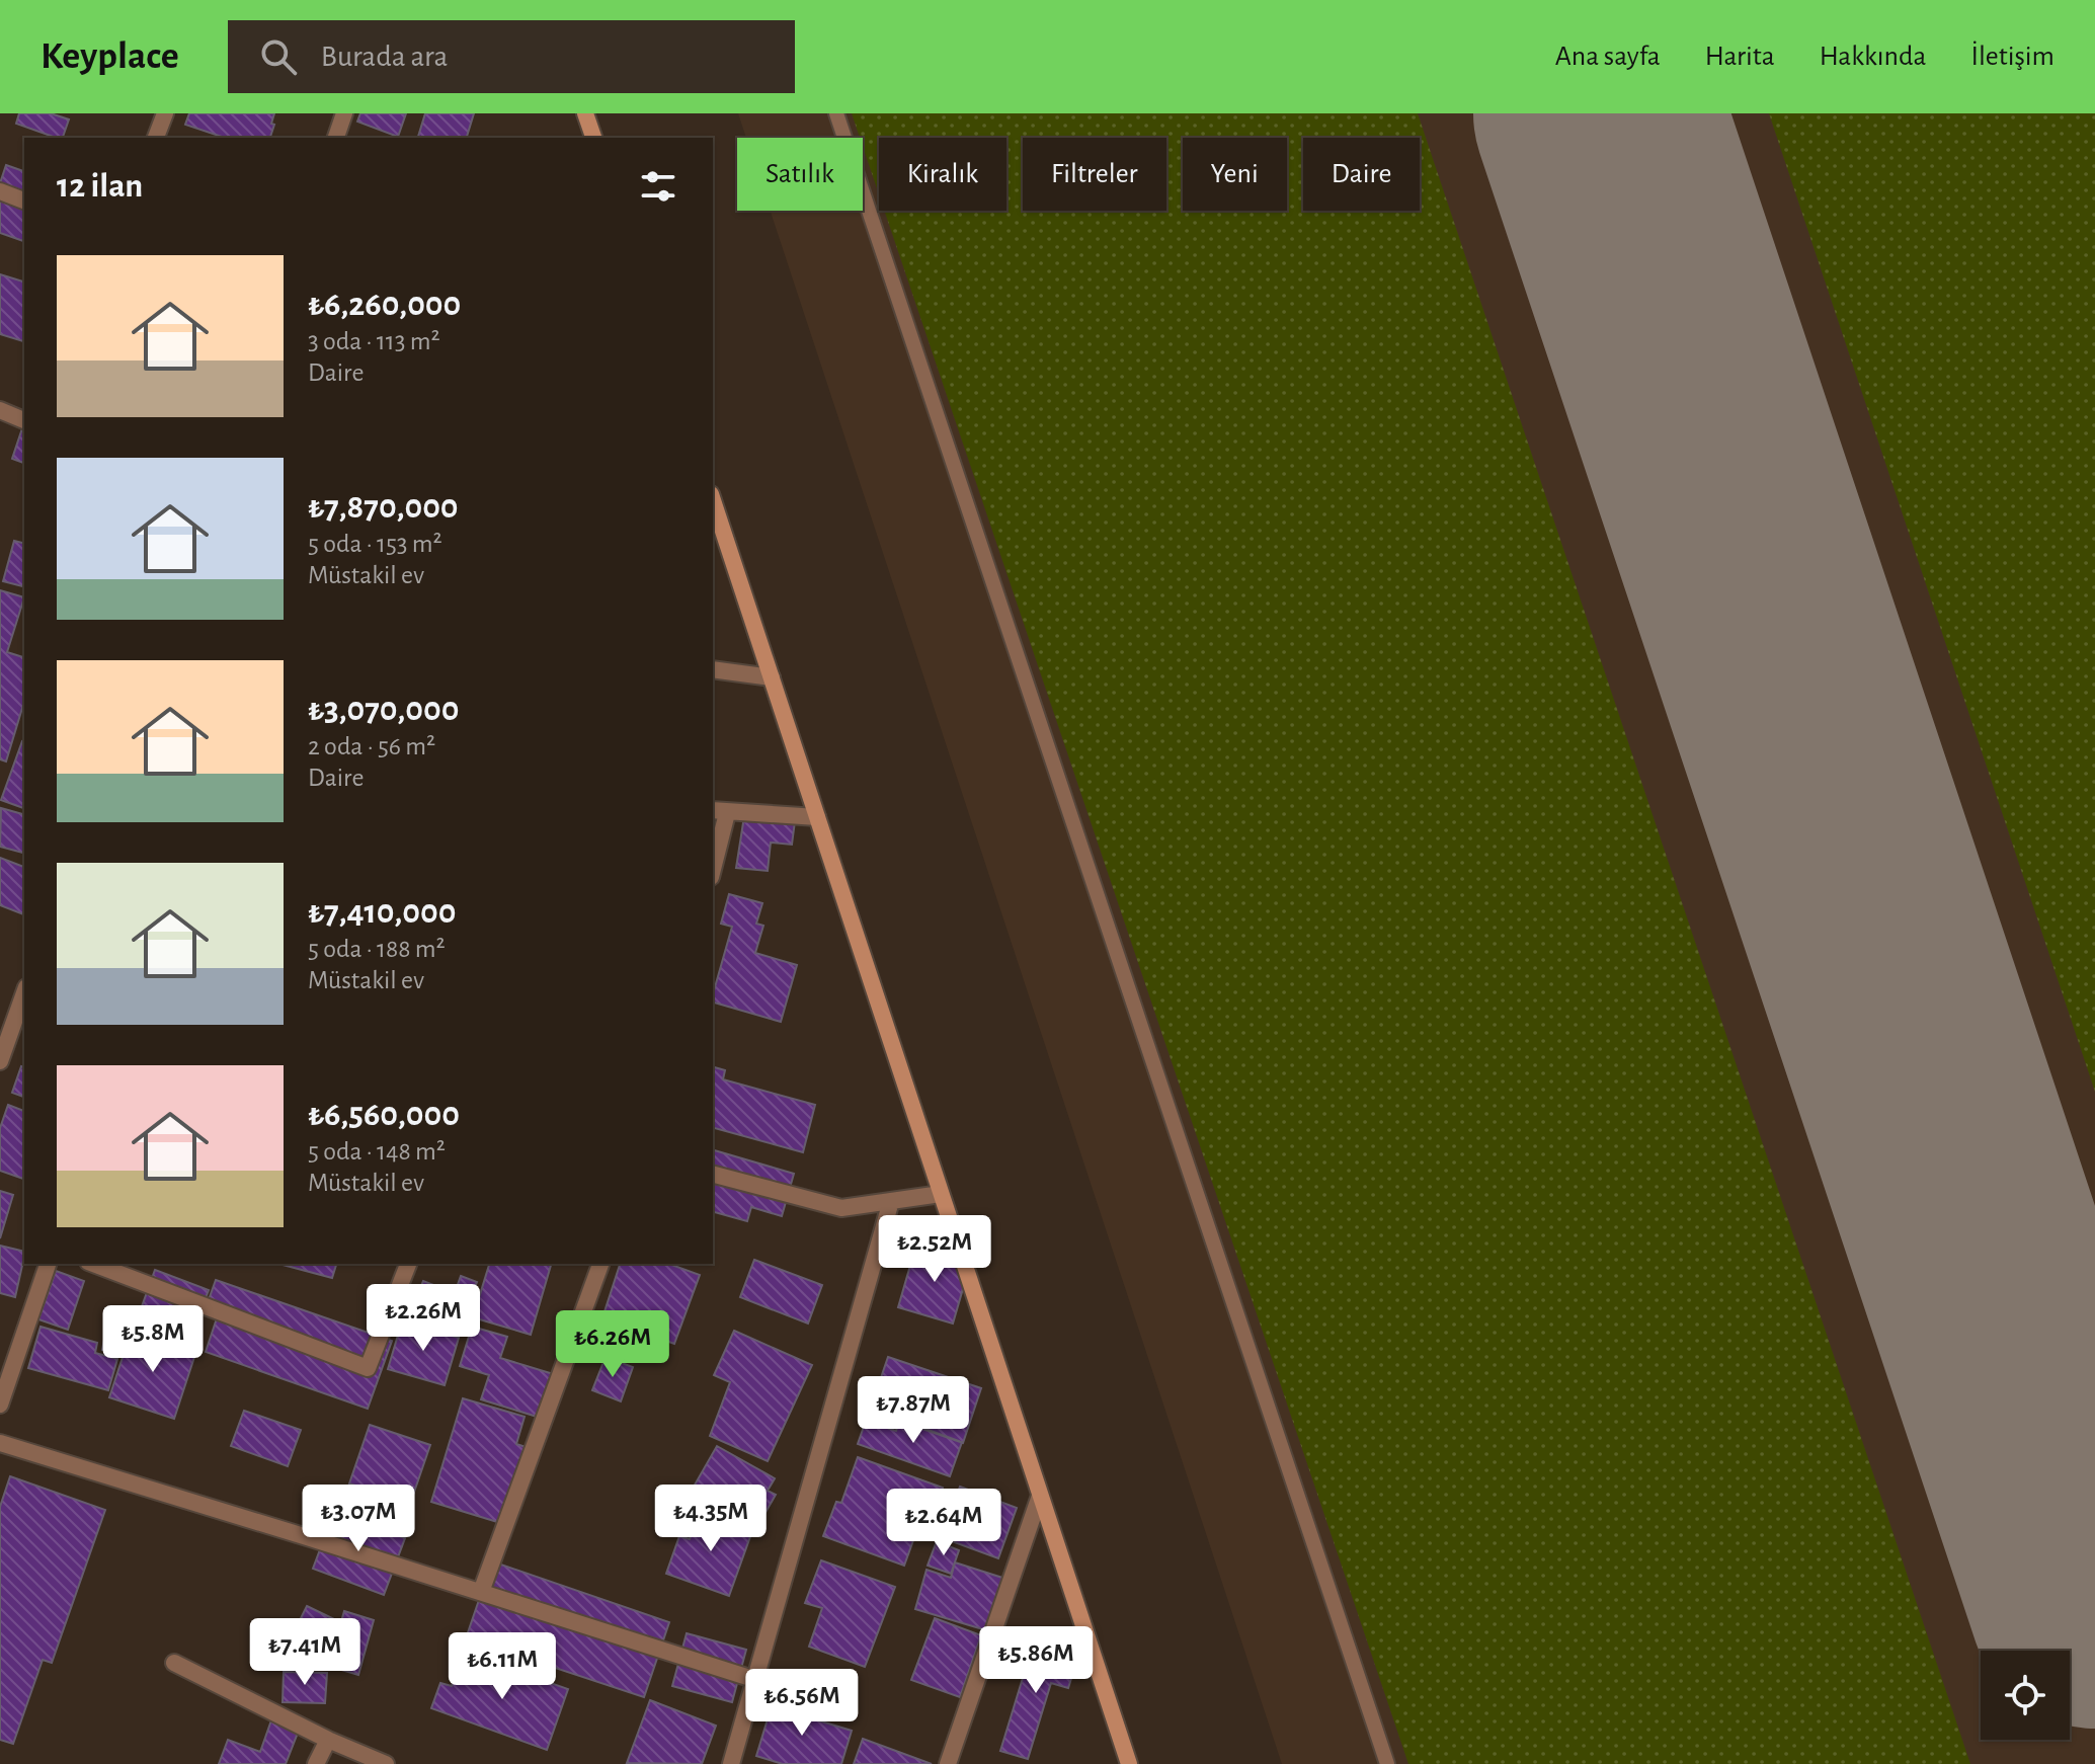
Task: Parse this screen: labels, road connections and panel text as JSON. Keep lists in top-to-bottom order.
{
  "page": {
    "header": "Keyplace",
    "search": "Burada ara",
    "nav": [
      "Ana sayfa",
      "Harita",
      "Hakkında",
      "İletişim"
    ],
    "chip": [
      "Satılık",
      "Kiralık",
      "Filtreler",
      "Yeni",
      "Daire"
    ],
    "heading": "12 ilan",
    "list": [
      {
        "name": "₺6,260,000",
        "note": "3 oda · 113 m² · Daire"
      },
      {
        "name": "₺7,870,000",
        "note": "5 oda · 153 m² · Müstakil ev"
      },
      {
        "name": "₺3,070,000",
        "note": "2 oda · 56 m² · Daire"
      },
      {
        "name": "₺7,410,000",
        "note": "5 oda · 188 m² · Müstakil ev"
      },
      {
        "name": "₺6,560,000",
        "note": "5 oda · 148 m² · Müstakil ev"
      }
    ],
    "price": [
      "₺2.52M",
      "₺2.26M",
      "₺5.8M",
      "₺6.26M",
      "₺7.87M",
      "₺3.07M",
      "₺4.35M",
      "₺2.64M",
      "₺7.41M",
      "₺5.86M",
      "₺6.11M",
      "₺6.56M"
    ]
  }
}
